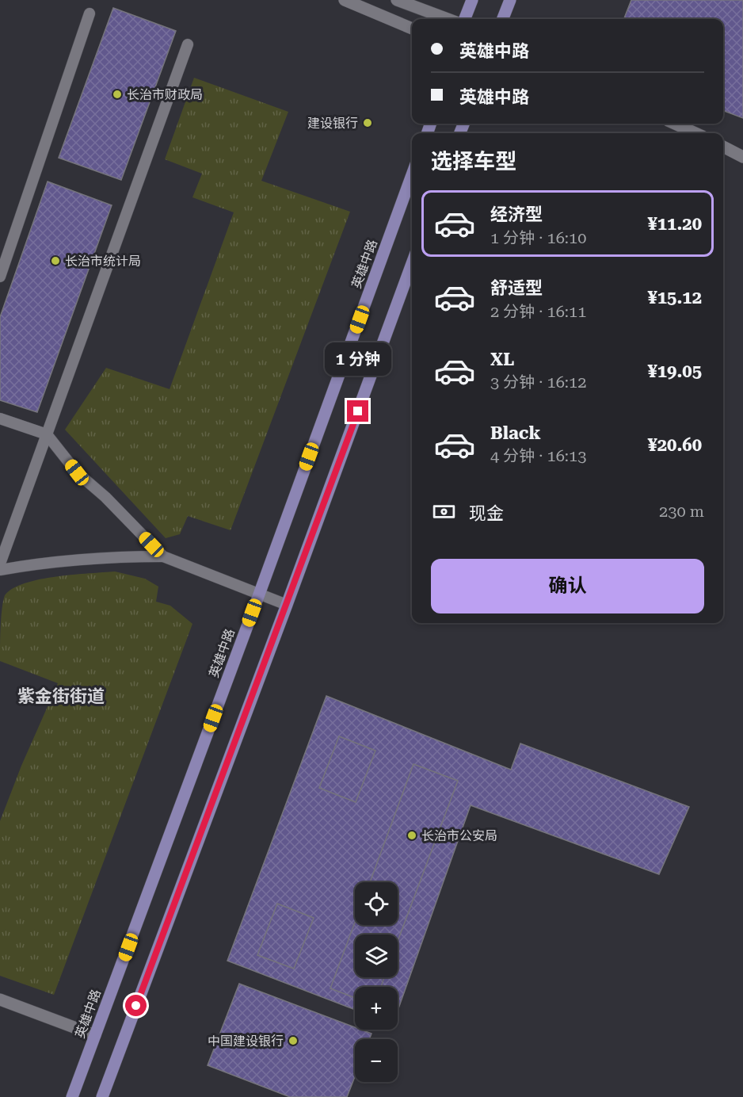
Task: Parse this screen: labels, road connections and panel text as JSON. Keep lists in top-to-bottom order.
{
  "streets": {
    "main road": ["英雄中路"]
  },
  "districts": ["紫金街街道"],
  "places": [
    "长治市财政局",
    "建设银行",
    "长治市统计局",
    "长治市公安局",
    "中国建设银行"
  ],
  "page": {
    "banner": ["英雄中路", "英雄中路"],
    "heading": "选择车型",
    "list": [
      {
        "name": "经济型",
        "note": "1 分钟 · 16:10",
        "value": "¥11.20"
      },
      {
        "name": "舒适型",
        "note": "2 分钟 · 16:11",
        "value": "¥15.12"
      },
      {
        "name": "XL",
        "note": "3 分钟 · 16:12",
        "value": "¥19.05"
      },
      {
        "name": "Black",
        "note": "4 分钟 · 16:13",
        "value": "¥20.60"
      }
    ],
    "bubble": "1 分钟",
    "pay": ["现金", "230 m"],
    "buttons": "确认",
    "map_buttons": ["+", "−"]
  }
}
